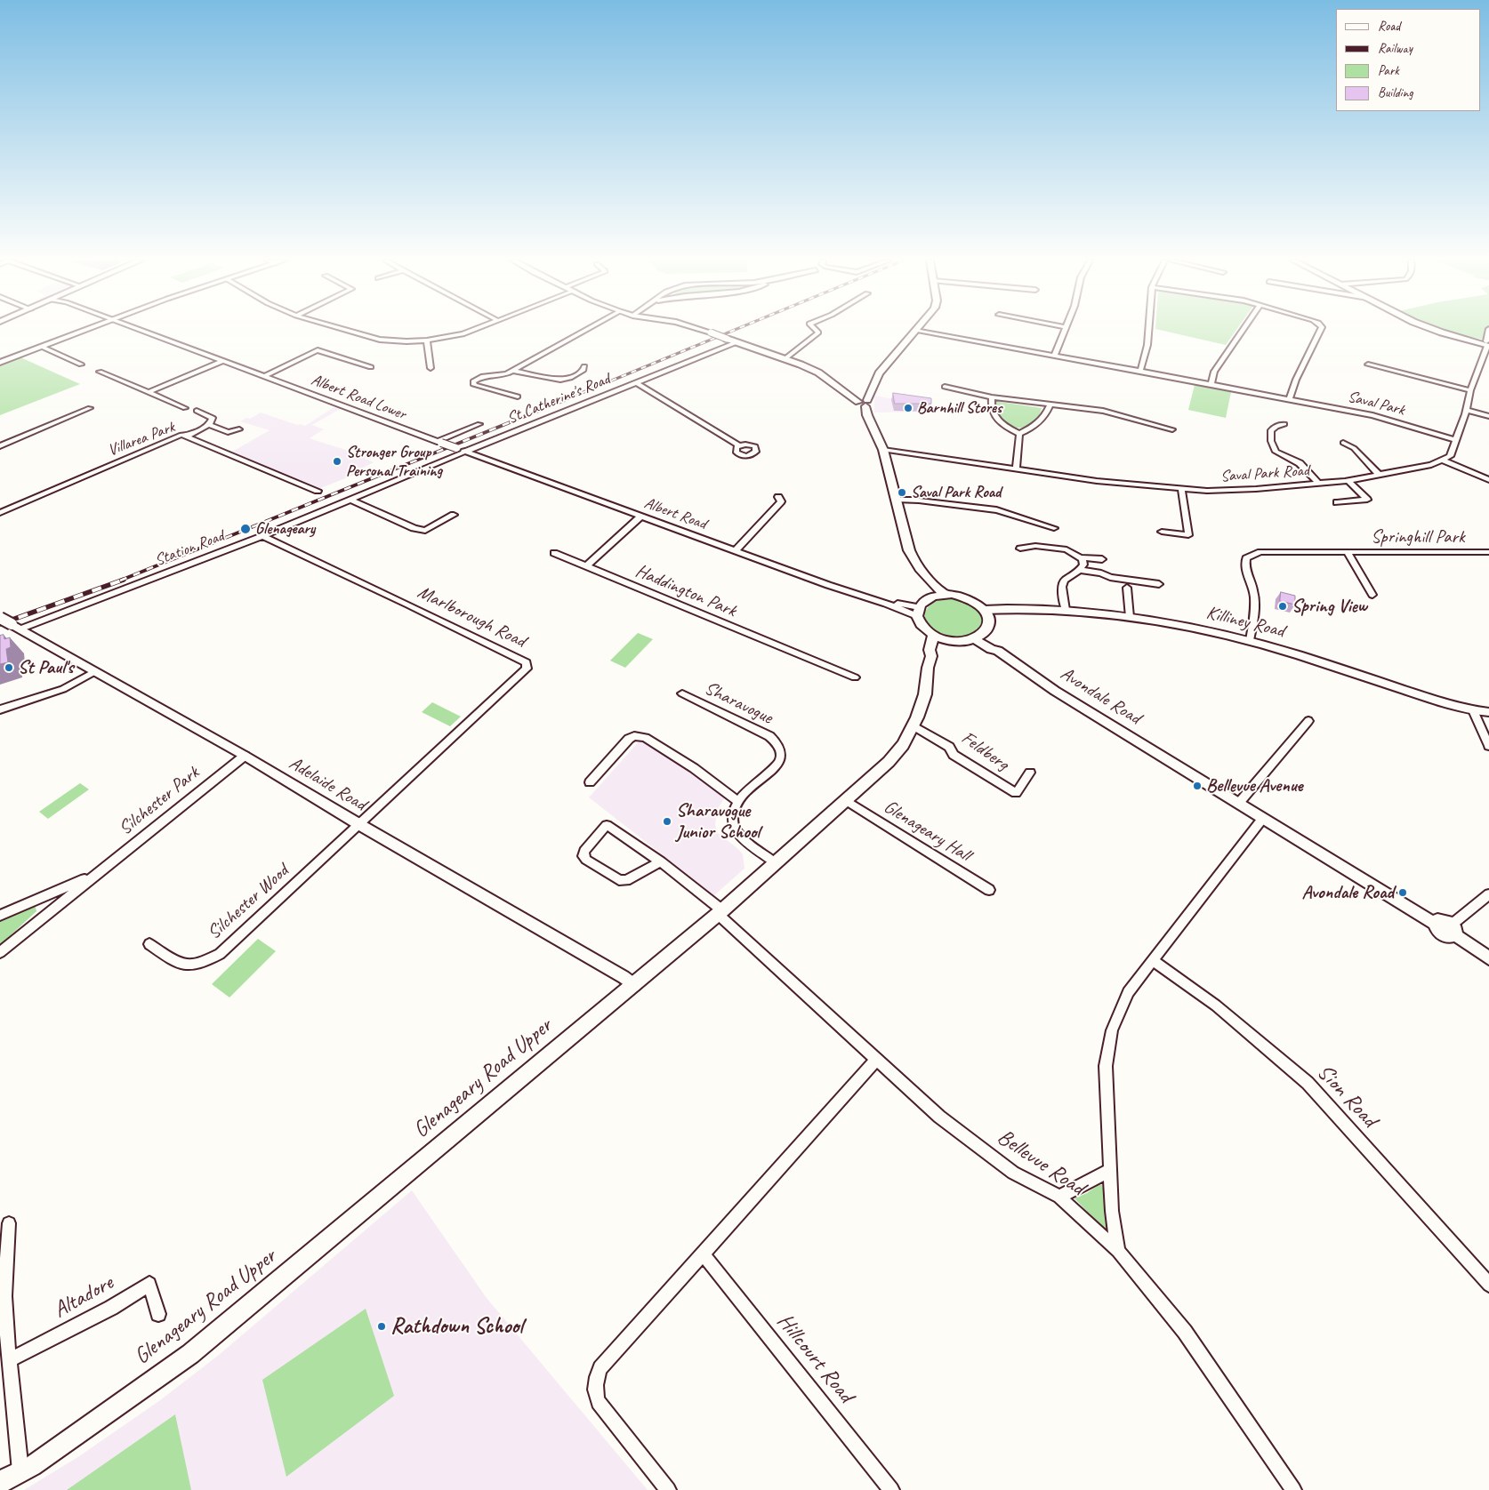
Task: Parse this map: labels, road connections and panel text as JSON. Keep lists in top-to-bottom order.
{
  "streets": {
    "main road": ["Glenageary Road Upper"],
    "street": [
      "Albert Road Lower",
      "St Catherine's Road",
      "Saval Park",
      "Villarea Park",
      "Saval Park Road",
      "Albert Road",
      "Springhill Park",
      "Station Road",
      "Haddington Park",
      "Marlborough Road",
      "Killiney Road",
      "Avondale Road",
      "Sharavogue",
      "Feldberg",
      "Adelaide Road",
      "Silchester Park",
      "Glenageary Hall",
      "Silchester Wood",
      "Sion Road",
      "Bellevue Road",
      "Altadore",
      "Hillcourt Road"
    ]
  },
  "crossings": [
    ["Albert Road Lower", "Albert Road"],
    ["St Catherine's Road", "Albert Road"],
    ["St Catherine's Road", "Station Road"],
    ["Albert Road", "Station Road"],
    ["Albert Road", "Killiney Road"],
    ["Albert Road", "Avondale Road"],
    ["Albert Road", "Glenageary Road Upper"],
    ["Springhill Park", "Killiney Road"],
    ["Station Road", "Marlborough Road"],
    ["Station Road", "Adelaide Road"],
    ["Marlborough Road", "Adelaide Road"],
    ["Marlborough Road", "Silchester Wood"],
    ["Killiney Road", "Avondale Road"],
    ["Killiney Road", "Glenageary Road Upper"],
    ["Avondale Road", "Glenageary Road Upper"],
    ["Feldberg", "Glenageary Road Upper"],
    ["Adelaide Road", "Silchester Park"],
    ["Adelaide Road", "Silchester Wood"],
    ["Adelaide Road", "Glenageary Road Upper"],
    ["Glenageary Hall", "Glenageary Road Upper"],
    ["Glenageary Road Upper", "Bellevue Road"]
  ],
  "places": [
    "Barnhill Stores",
    "Stronger Group Personal Training",
    "Saval Park Road",
    "Glenageary",
    "Spring View",
    "St Paul's",
    "Bellevue Avenue",
    "Sharavogue Junior School",
    "Avondale Road",
    "Rathdown School"
  ],
  "legend": [
    "Road",
    "Railway",
    "Park",
    "Building"
  ]
}
